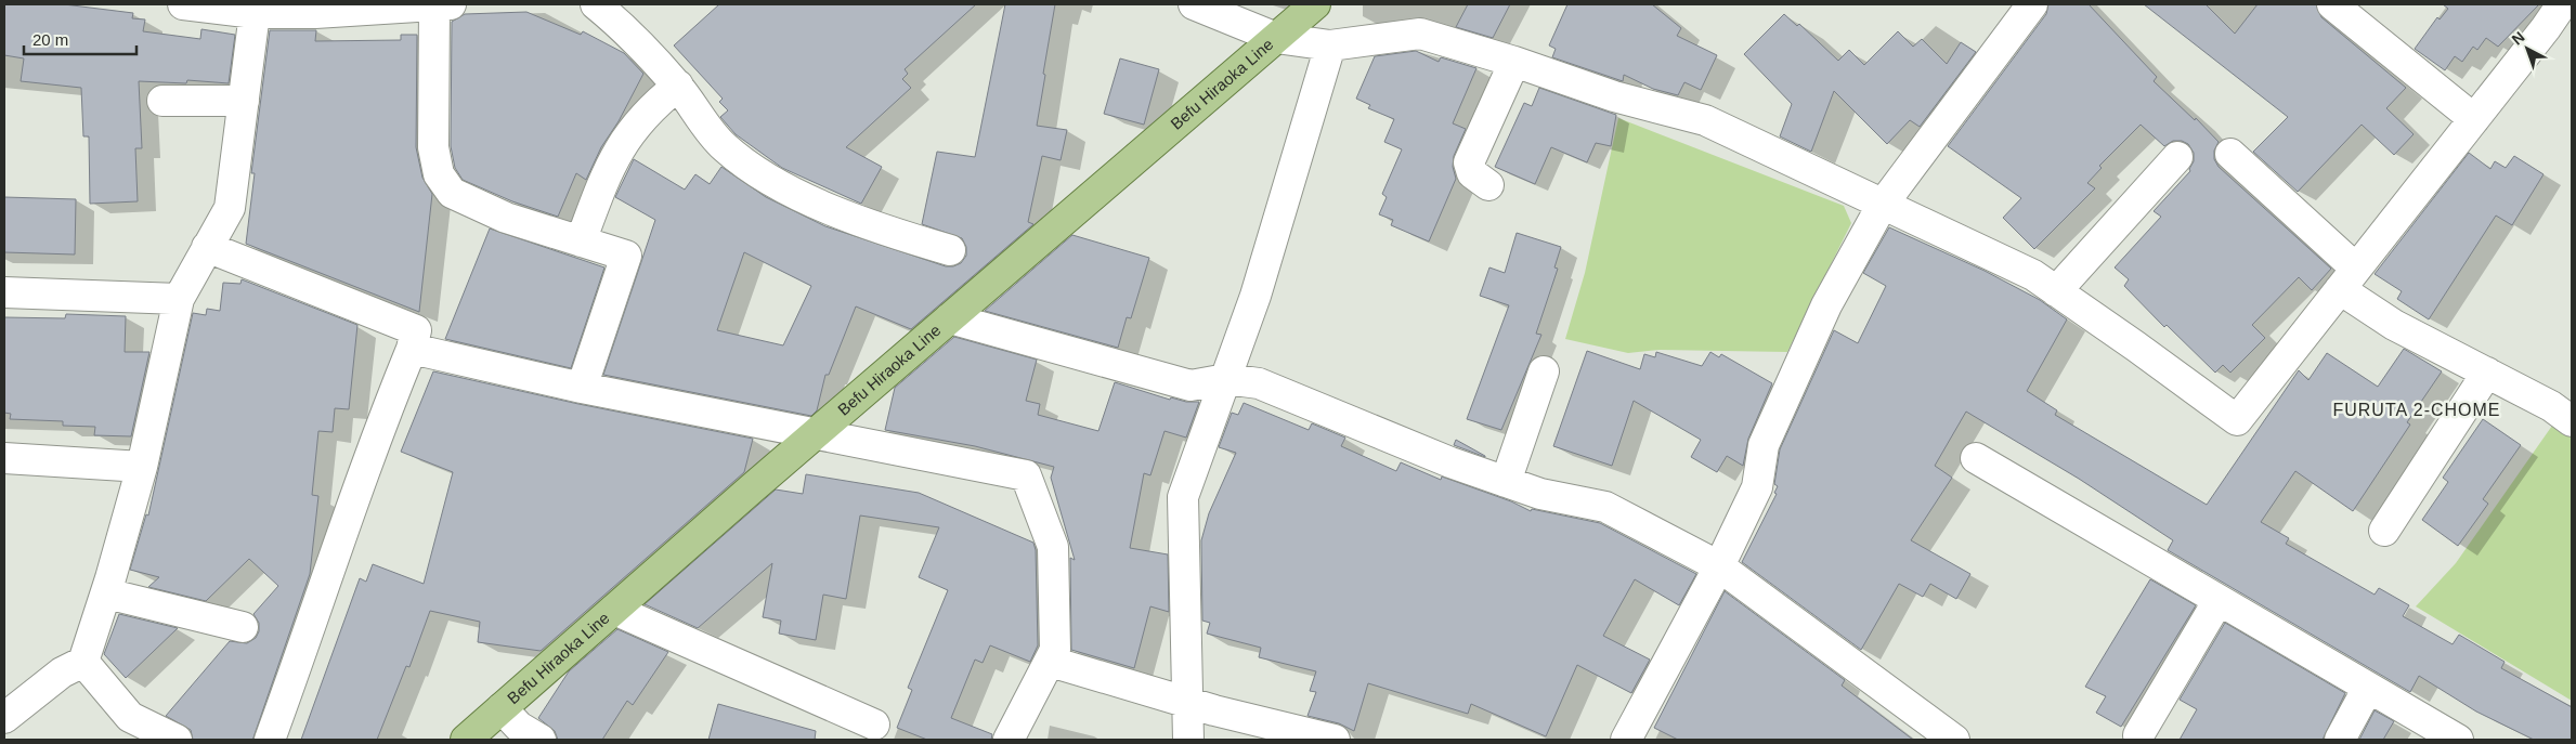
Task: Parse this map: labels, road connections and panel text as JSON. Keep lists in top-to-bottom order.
{
  "streets": {
    "main road": ["Befu Hiraoka Line"]
  },
  "districts": ["FURUTA 2-CHOME"],
  "scale_bar": "20 m",
  "north": "top left"
}
